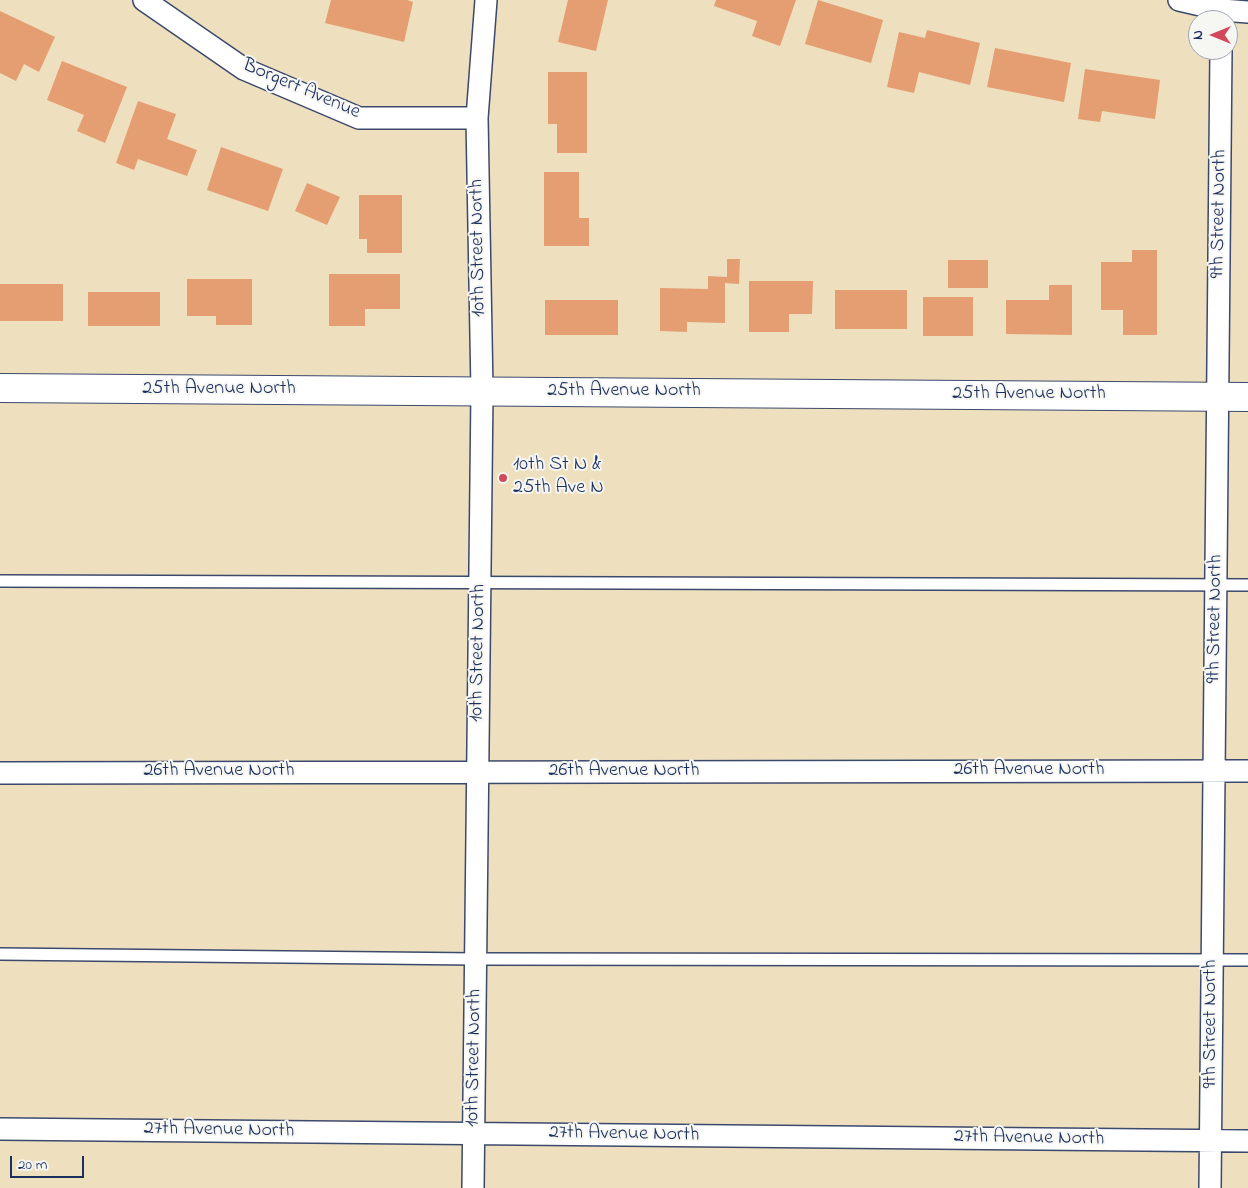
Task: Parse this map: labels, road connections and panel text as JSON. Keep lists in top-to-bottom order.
{
  "streets": {
    "street": [
      "Borgert Avenue",
      "9th Street North",
      "10th Street North",
      "25th Avenue North",
      "26th Avenue North",
      "27th Avenue North"
    ]
  },
  "crossings": [
    ["Borgert Avenue", "10th Street North"],
    ["9th Street North", "25th Avenue North"],
    ["9th Street North", "26th Avenue North"],
    ["9th Street North", "27th Avenue North"],
    ["10th Street North", "25th Avenue North"],
    ["10th Street North", "26th Avenue North"],
    ["10th Street North", "27th Avenue North"]
  ],
  "places": ["10th St N & 25th Ave N"],
  "scale_bar": "20 m",
  "north": "left"
}
